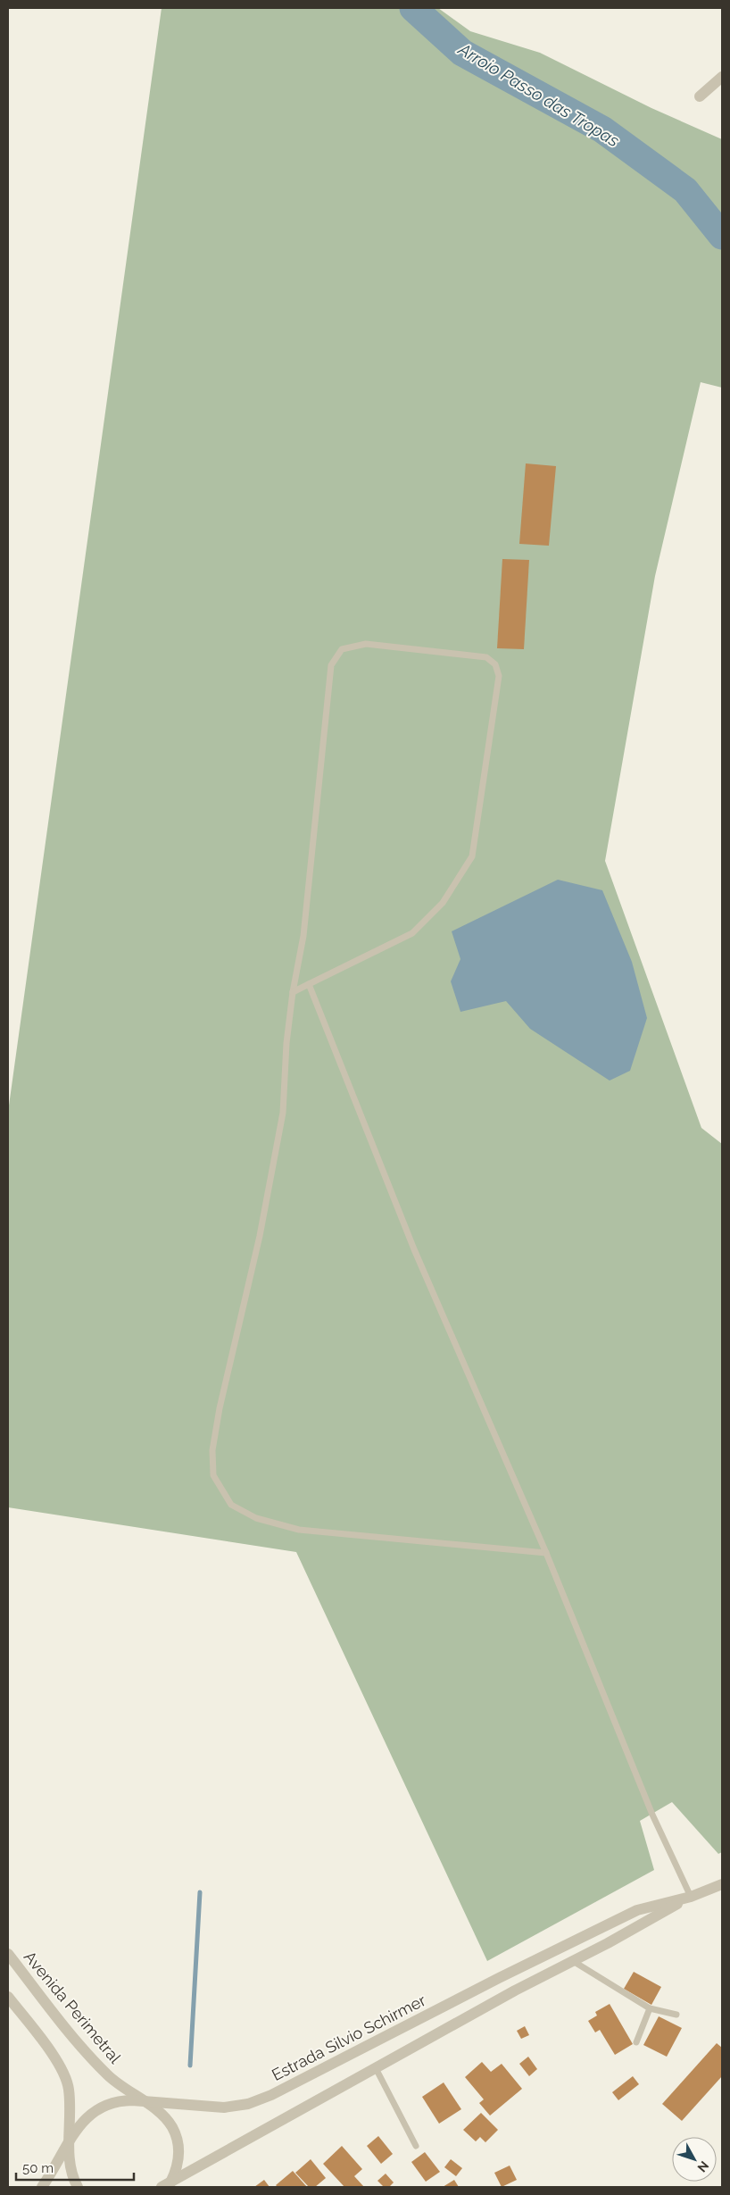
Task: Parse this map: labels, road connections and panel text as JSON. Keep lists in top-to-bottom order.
{
  "streets": {
    "street": ["Avenida Perimetral", "Estrada Silvio Schirmer"]
  },
  "crossings": [
    ["Avenida Perimetral", "Estrada Silvio Schirmer"]
  ],
  "water": ["Arroio Passo das Tropas"],
  "scale_bar": "50 m",
  "north": "bottom right"
}
